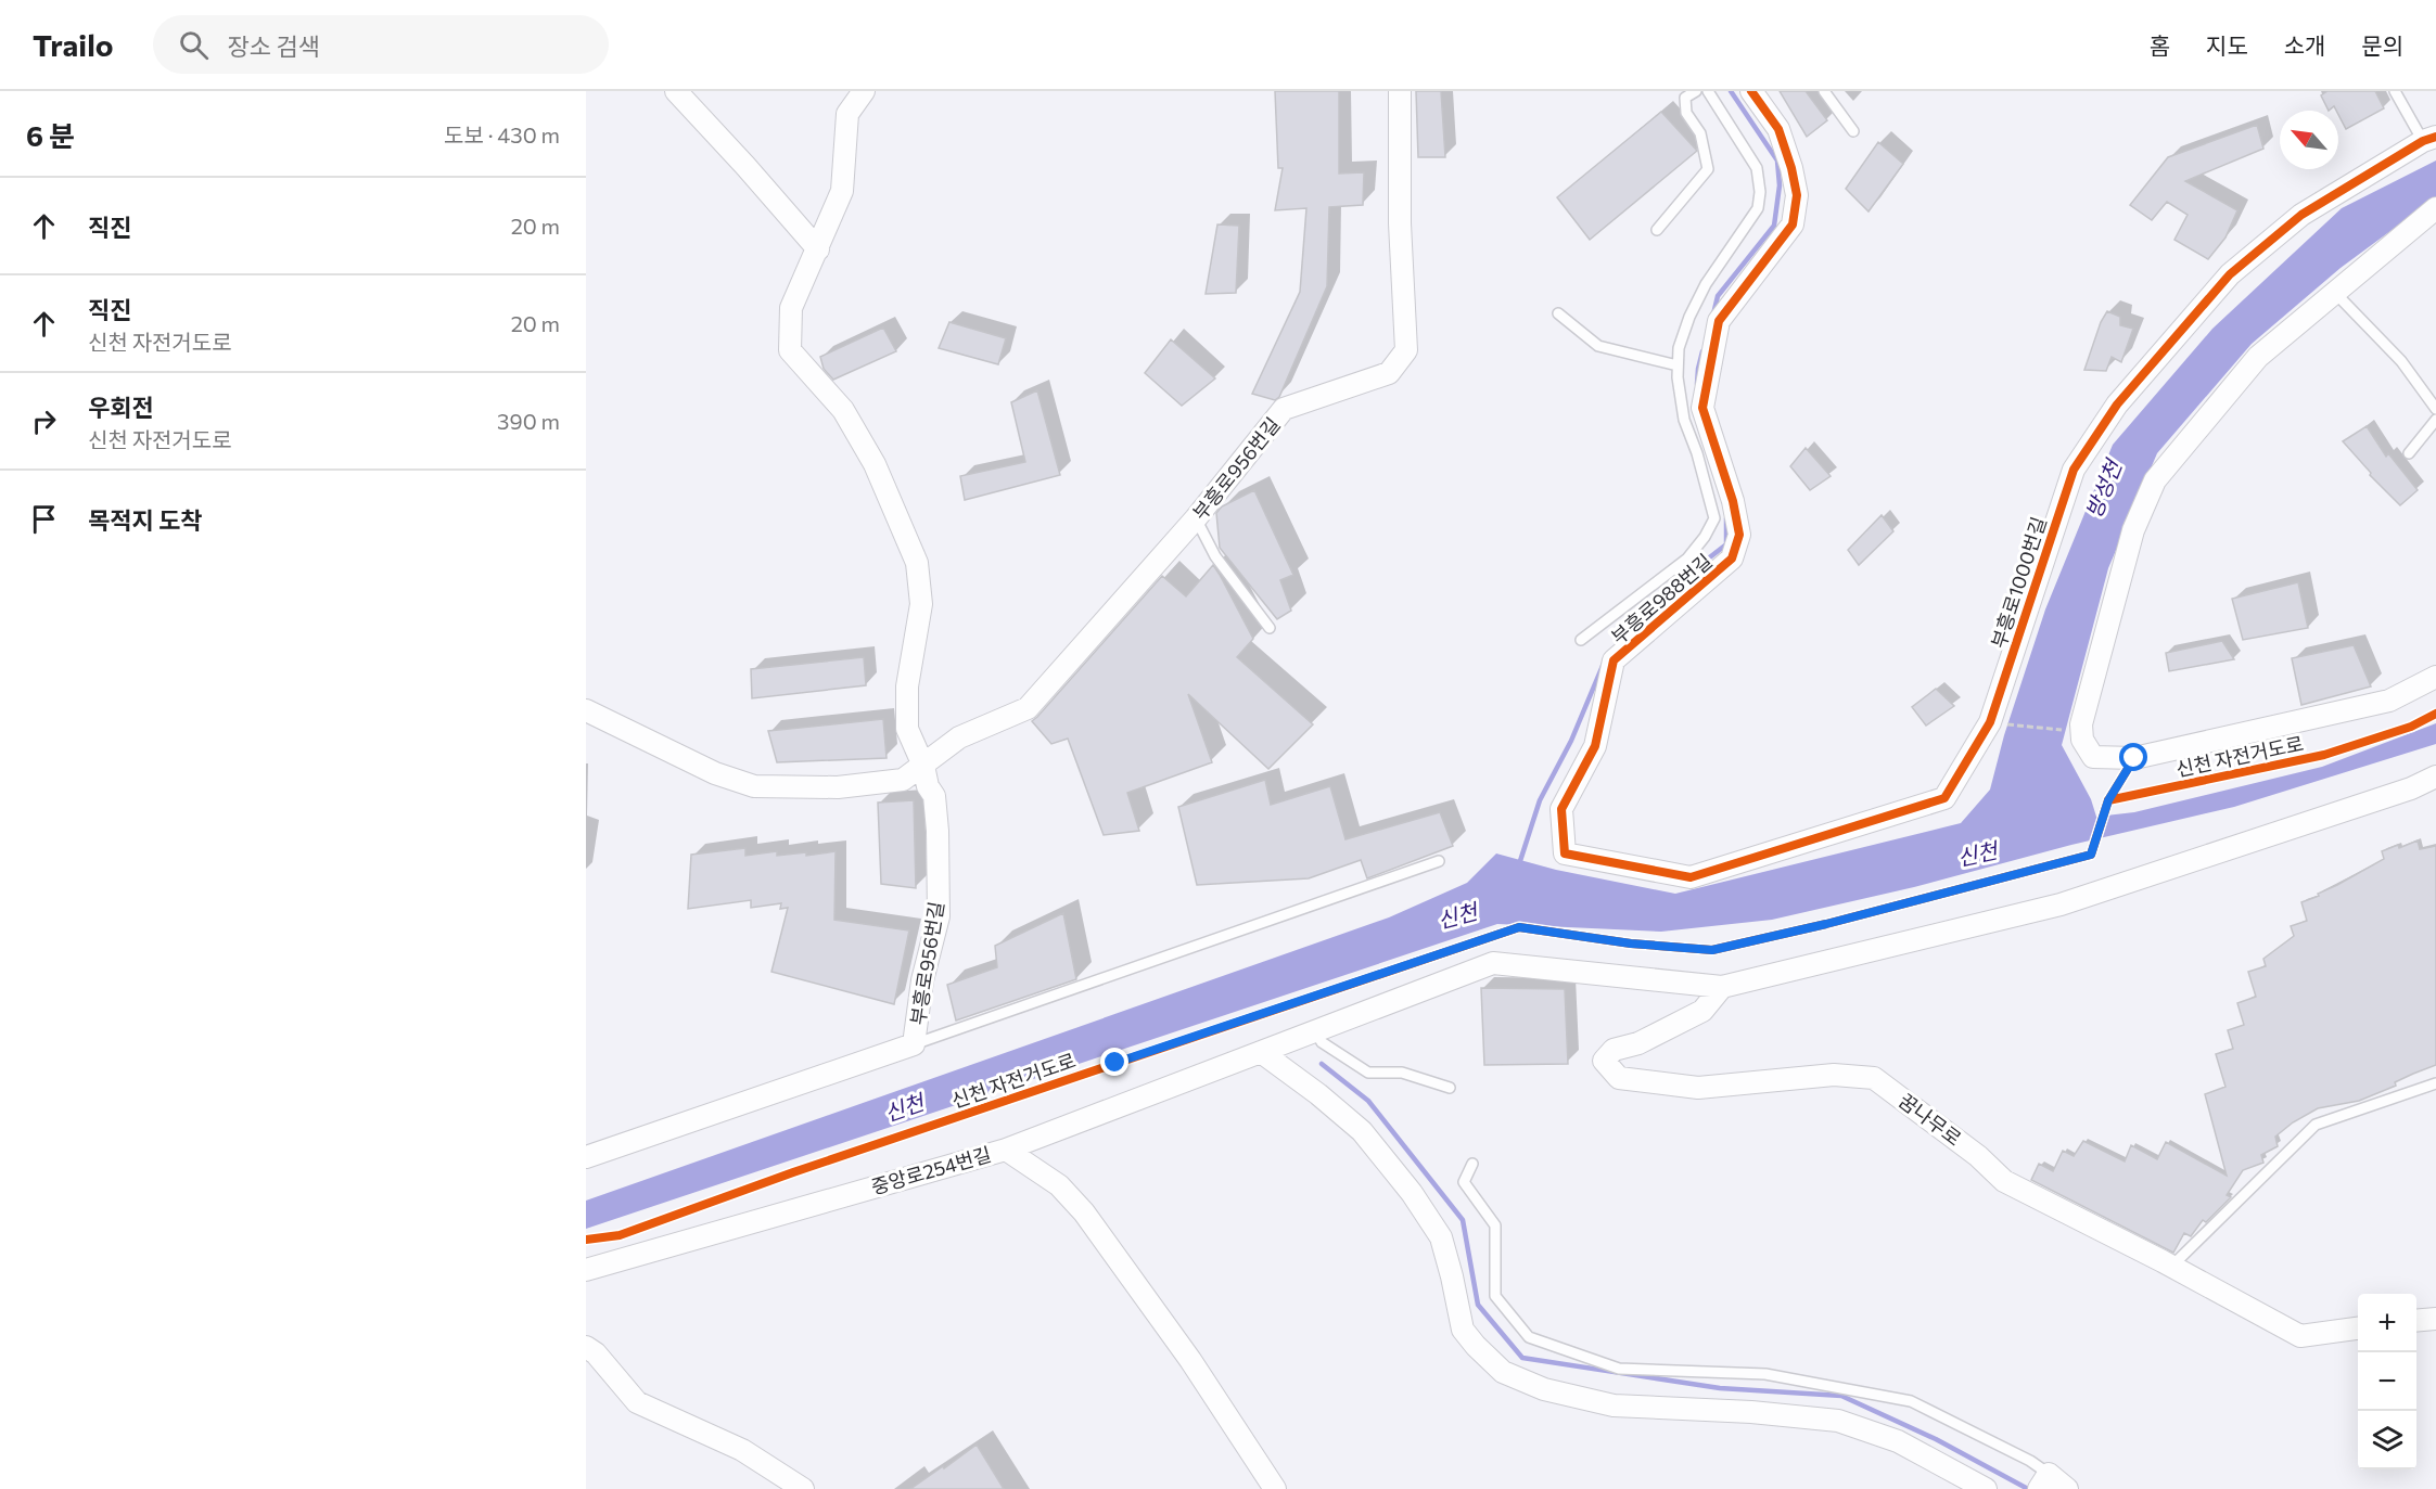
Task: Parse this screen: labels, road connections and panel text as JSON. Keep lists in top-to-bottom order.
{
  "streets": {
    "street": [
      "부흥로956번길",
      "부흥로1000번길",
      "부흥로988번길",
      "꿈나무로",
      "중앙로254번길"
    ],
    "cycle path": ["신천 자전거도로"]
  },
  "crossings": [
    ["부흥로1000번길", "부흥로988번길"]
  ],
  "water": ["방성천", "신천"],
  "north": "top left",
  "page": {
    "header": "Trailo",
    "search": "장소 검색",
    "nav": [
      "홈",
      "지도",
      "소개",
      "문의"
    ],
    "heading": ["6 분", "도보 · 430 m"],
    "list": [
      ["직진", "20 m"],
      ["직진", "신천 자전거도로", "20 m"],
      ["우회전", "신천 자전거도로", "390 m"],
      "목적지 도착"
    ],
    "map_buttons": ["+", "−"]
  }
}
